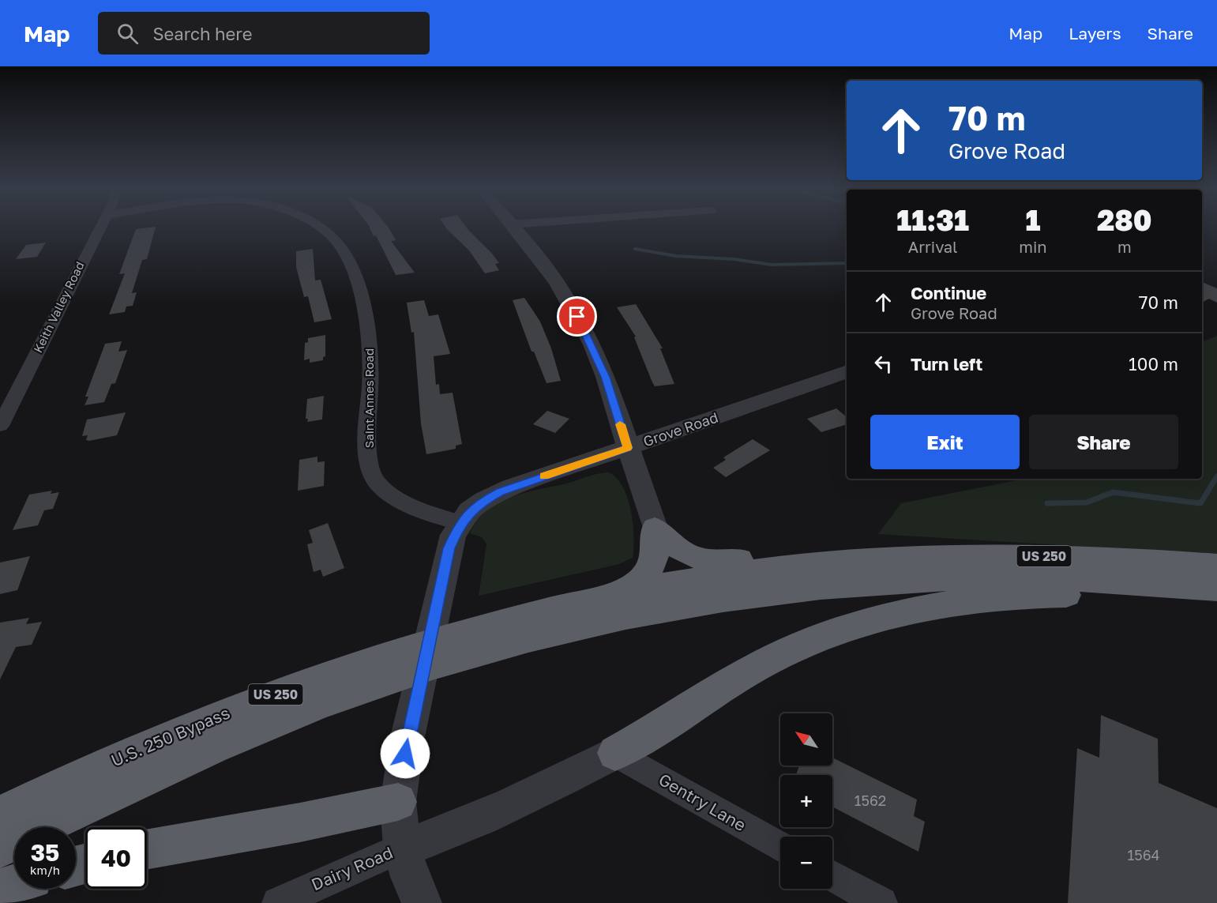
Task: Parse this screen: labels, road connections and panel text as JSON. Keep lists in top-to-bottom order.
{
  "streets": {
    "highway": ["US 250", "U.S. 250 Bypass"],
    "street": [
      "Keith Valley Road",
      "Saint Annes Road",
      "Grove Road",
      "Gentry Lane",
      "Dairy Road"
    ]
  },
  "crossings": [
    ["Saint Annes Road", "Grove Road"],
    ["Grove Road", "Dairy Road"],
    ["US 250", "U.S. 250 Bypass"]
  ],
  "house_numbers": ["1562", "1564"],
  "north": "top left",
  "page": {
    "header": "Map",
    "search": "Search here",
    "nav": ["Map", "Layers", "Share"],
    "turn": ["70 m", "Grove Road"],
    "eta": [
      "11:31",
      "Arrival",
      "1",
      "min",
      "280",
      "m"
    ],
    "list": [
      {
        "name": "Continue",
        "note": "Grove Road",
        "value": "70 m"
      },
      {
        "name": "Turn left",
        "value": "100 m"
      }
    ],
    "buttons": ["Exit", "Share"],
    "map_buttons": ["+", "−"],
    "speed": "35 km/h",
    "limit": "40"
  }
}
